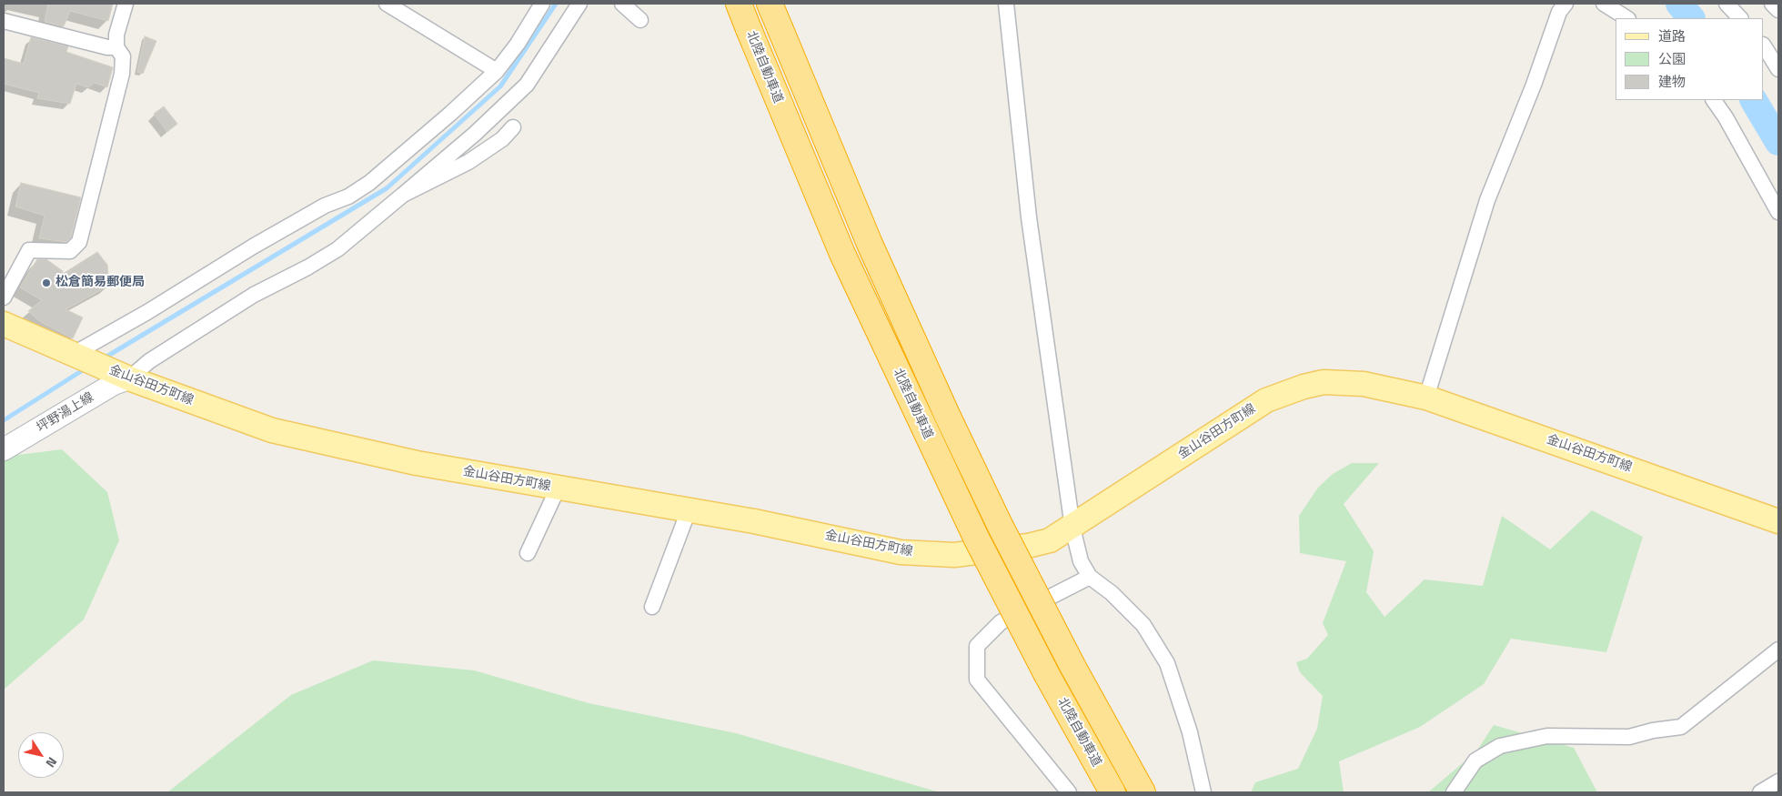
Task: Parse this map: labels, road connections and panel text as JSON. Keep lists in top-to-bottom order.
{
  "streets": {
    "highway": ["北陸自動車道"],
    "main road": ["金山谷田方町線", "坪野湯上線"]
  },
  "crossings": [
    ["金山谷田方町線", "坪野湯上線"]
  ],
  "places": ["松倉簡易郵便局"],
  "legend": ["道路", "公園", "建物"],
  "north": "bottom right"
}
